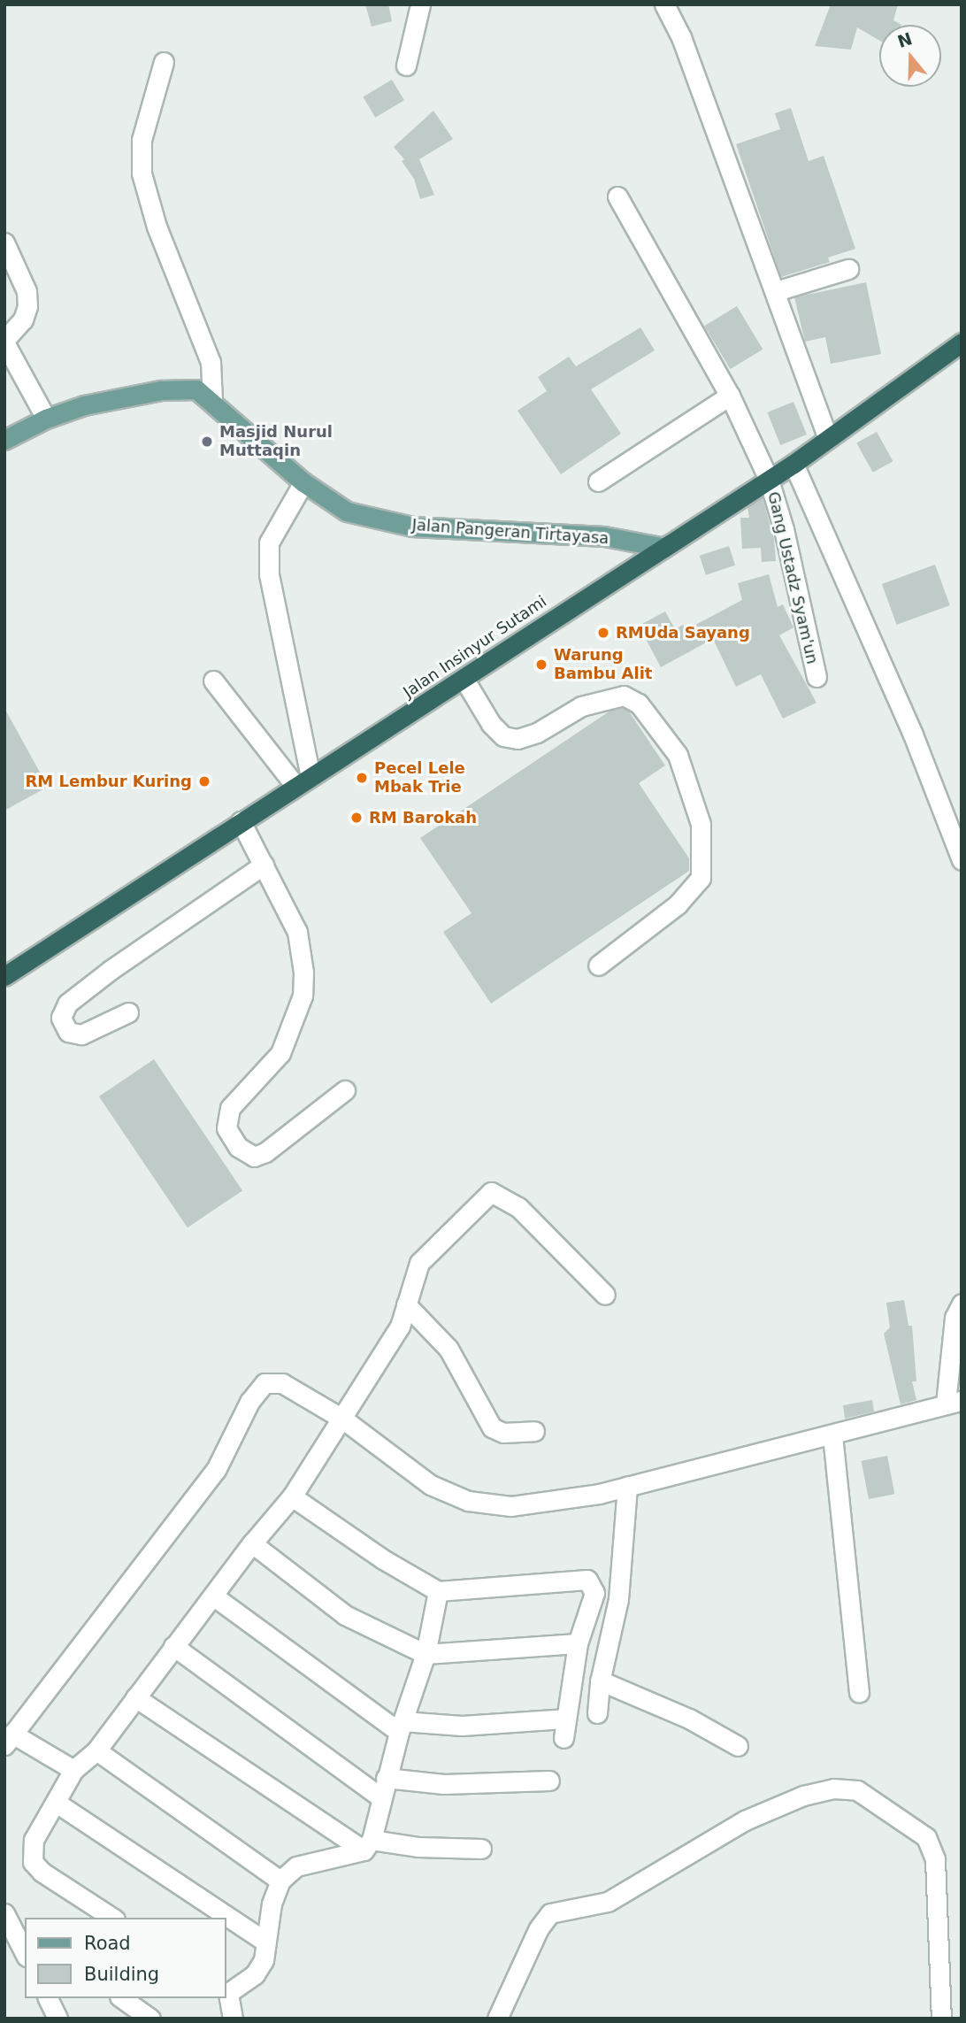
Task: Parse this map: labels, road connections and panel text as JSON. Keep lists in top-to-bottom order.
{
  "streets": {
    "highway": ["Jalan Insinyur Sutami"],
    "main road": ["Jalan Pangeran Tirtayasa"],
    "street": ["Gang Ustadz Syam'un"]
  },
  "crossings": [
    ["Jalan Pangeran Tirtayasa", "Jalan Insinyur Sutami"],
    ["Gang Ustadz Syam'un", "Jalan Insinyur Sutami"]
  ],
  "places": [
    "Masjid Nurul Muttaqin",
    "RMUda Sayang",
    "Warung Bambu Alit",
    "Pecel Lele Mbak Trie",
    "RM Lembur Kuring",
    "RM Barokah"
  ],
  "legend": ["Road", "Building"],
  "north": "top"
}
